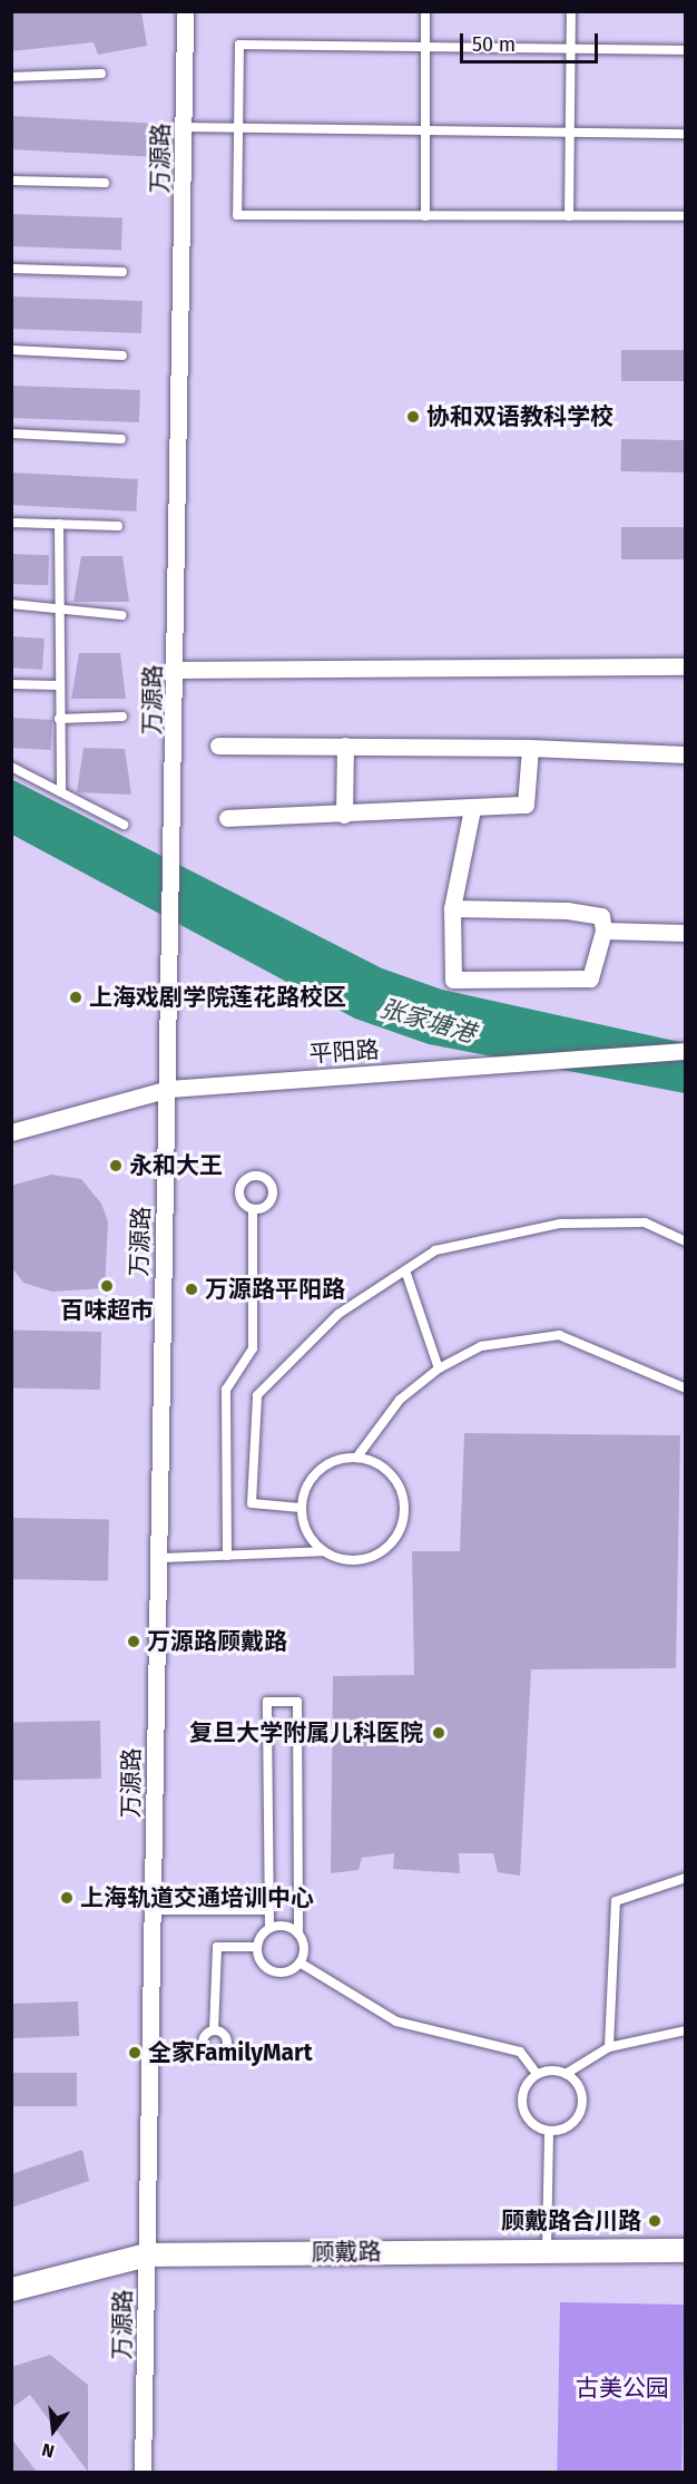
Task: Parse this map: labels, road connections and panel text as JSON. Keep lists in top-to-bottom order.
{
  "streets": {
    "main road": ["顾戴路"],
    "street": ["万源路", "平阳路"]
  },
  "crossings": [
    ["万源路", "平阳路"],
    ["万源路", "顾戴路"]
  ],
  "water": ["张家塘港"],
  "parks": ["古美公园"],
  "places": [
    "协和双语教科学校",
    "上海戏剧学院莲花路校区",
    "永和大王",
    "百味超市",
    "万源路平阳路",
    "万源路顾戴路",
    "复旦大学附属儿科医院",
    "上海轨道交通培训中心",
    "全家FamilyMart",
    "顾戴路合川路"
  ],
  "scale_bar": "50 m",
  "north": "bottom"
}
